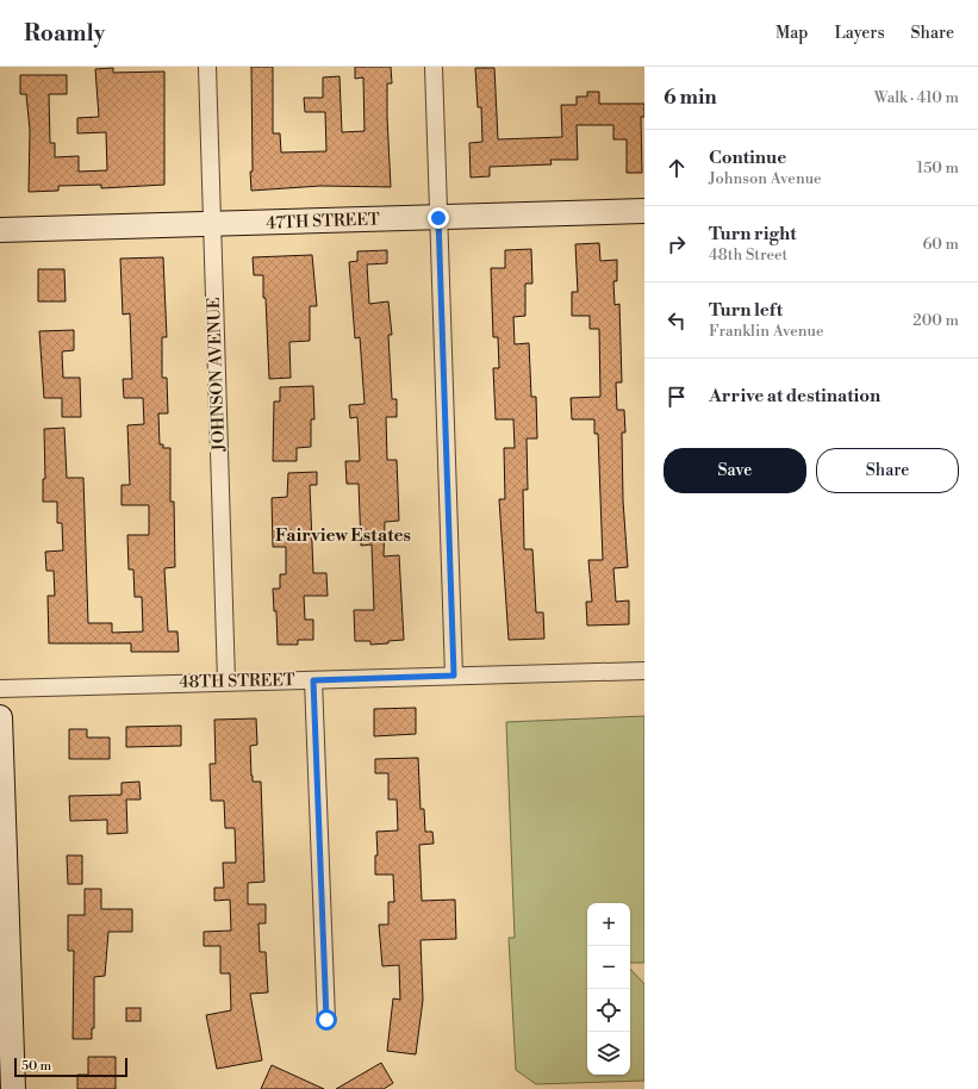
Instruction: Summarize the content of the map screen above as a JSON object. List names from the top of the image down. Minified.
{"streets":{"main road":["47TH STREET"],"street":["JOHNSON AVENUE","48TH STREET"]},"crossings":[["47TH STREET","JOHNSON AVENUE"],["JOHNSON AVENUE","48TH STREET"]],"districts":["Fairview Estates"],"scale_bar":"50 m","page":{"header":"Roamly","nav":["Map","Layers","Share"],"heading":["6 min","Walk · 410 m"],"list":[["Continue","Johnson Avenue","150 m"],["Turn right","48th Street","60 m"],["Turn left","Franklin Avenue","200 m"],"Arrive at destination"],"buttons":["Save","Share"],"map_buttons":["+","−"],"scale":"50 m"}}
